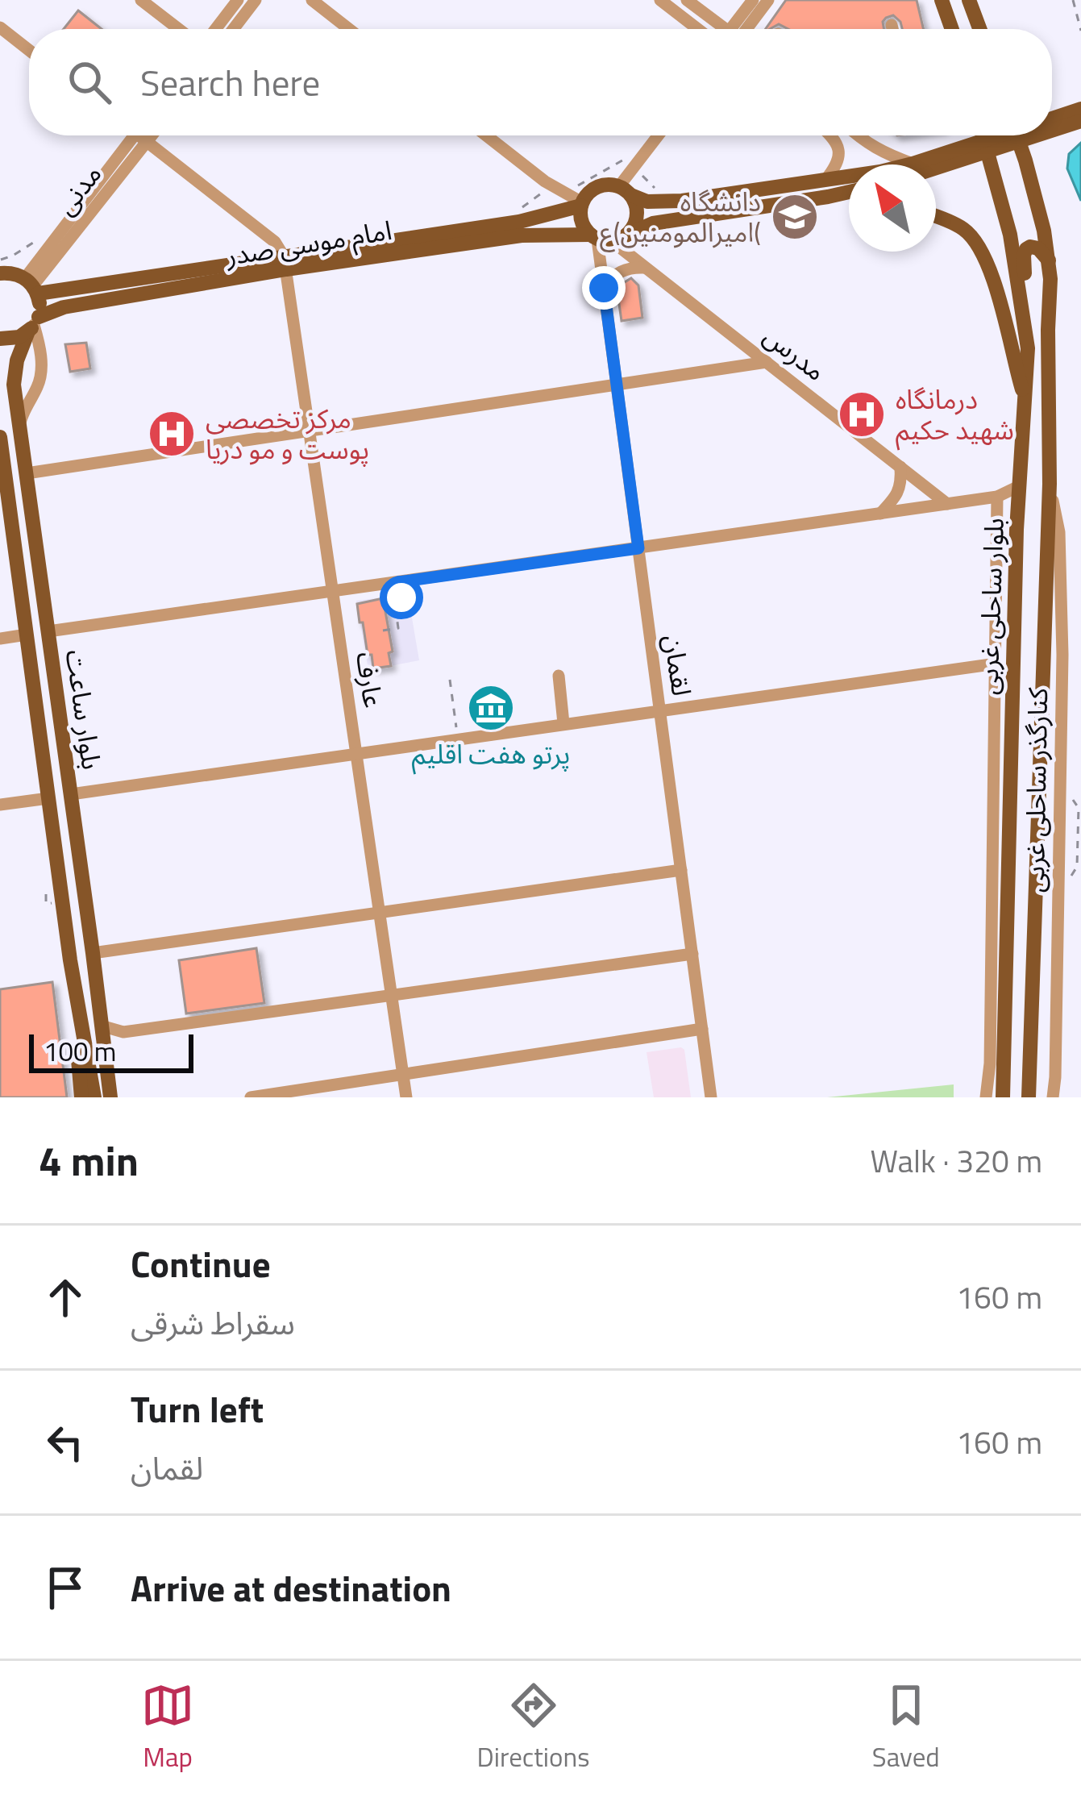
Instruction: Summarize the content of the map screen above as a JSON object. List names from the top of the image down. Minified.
{"streets":{"main road":["امام موسی صدر","بلوار ساحلی غربی","بلوار ساعت"],"street":["مدنی","مدرس","لقمان","عارف","کنارگذر ساحلی غربی"]},"crossings":[["مدنی","امام موسی صدر"],["مدنی","بلوار ساعت"],["امام موسی صدر","مدرس"],["امام موسی صدر","لقمان"],["امام موسی صدر","عارف"],["امام موسی صدر","بلوار ساعت"],["مدرس","لقمان"],["بلوار ساحلی غربی","کنارگذر ساحلی غربی"]],"places":{"school or university":["دانشگاه امیرالمومنین)ع("],"hospital":["درمانگاه شهید حکیم","مرکز تخصصی پوست و مو دریا"],"museum":["پرتو هفت اقلیم"]},"scale_bar":"100 m","north":"top left","page":{"search":"Search here","scale":"100 m","heading":["4 min","Walk · 320 m"],"list":[["Continue","سقراط شرقی","160 m"],["Turn left","لقمان","160 m"],"Arrive at destination"],"nav":["Map","Directions","Saved"]}}
